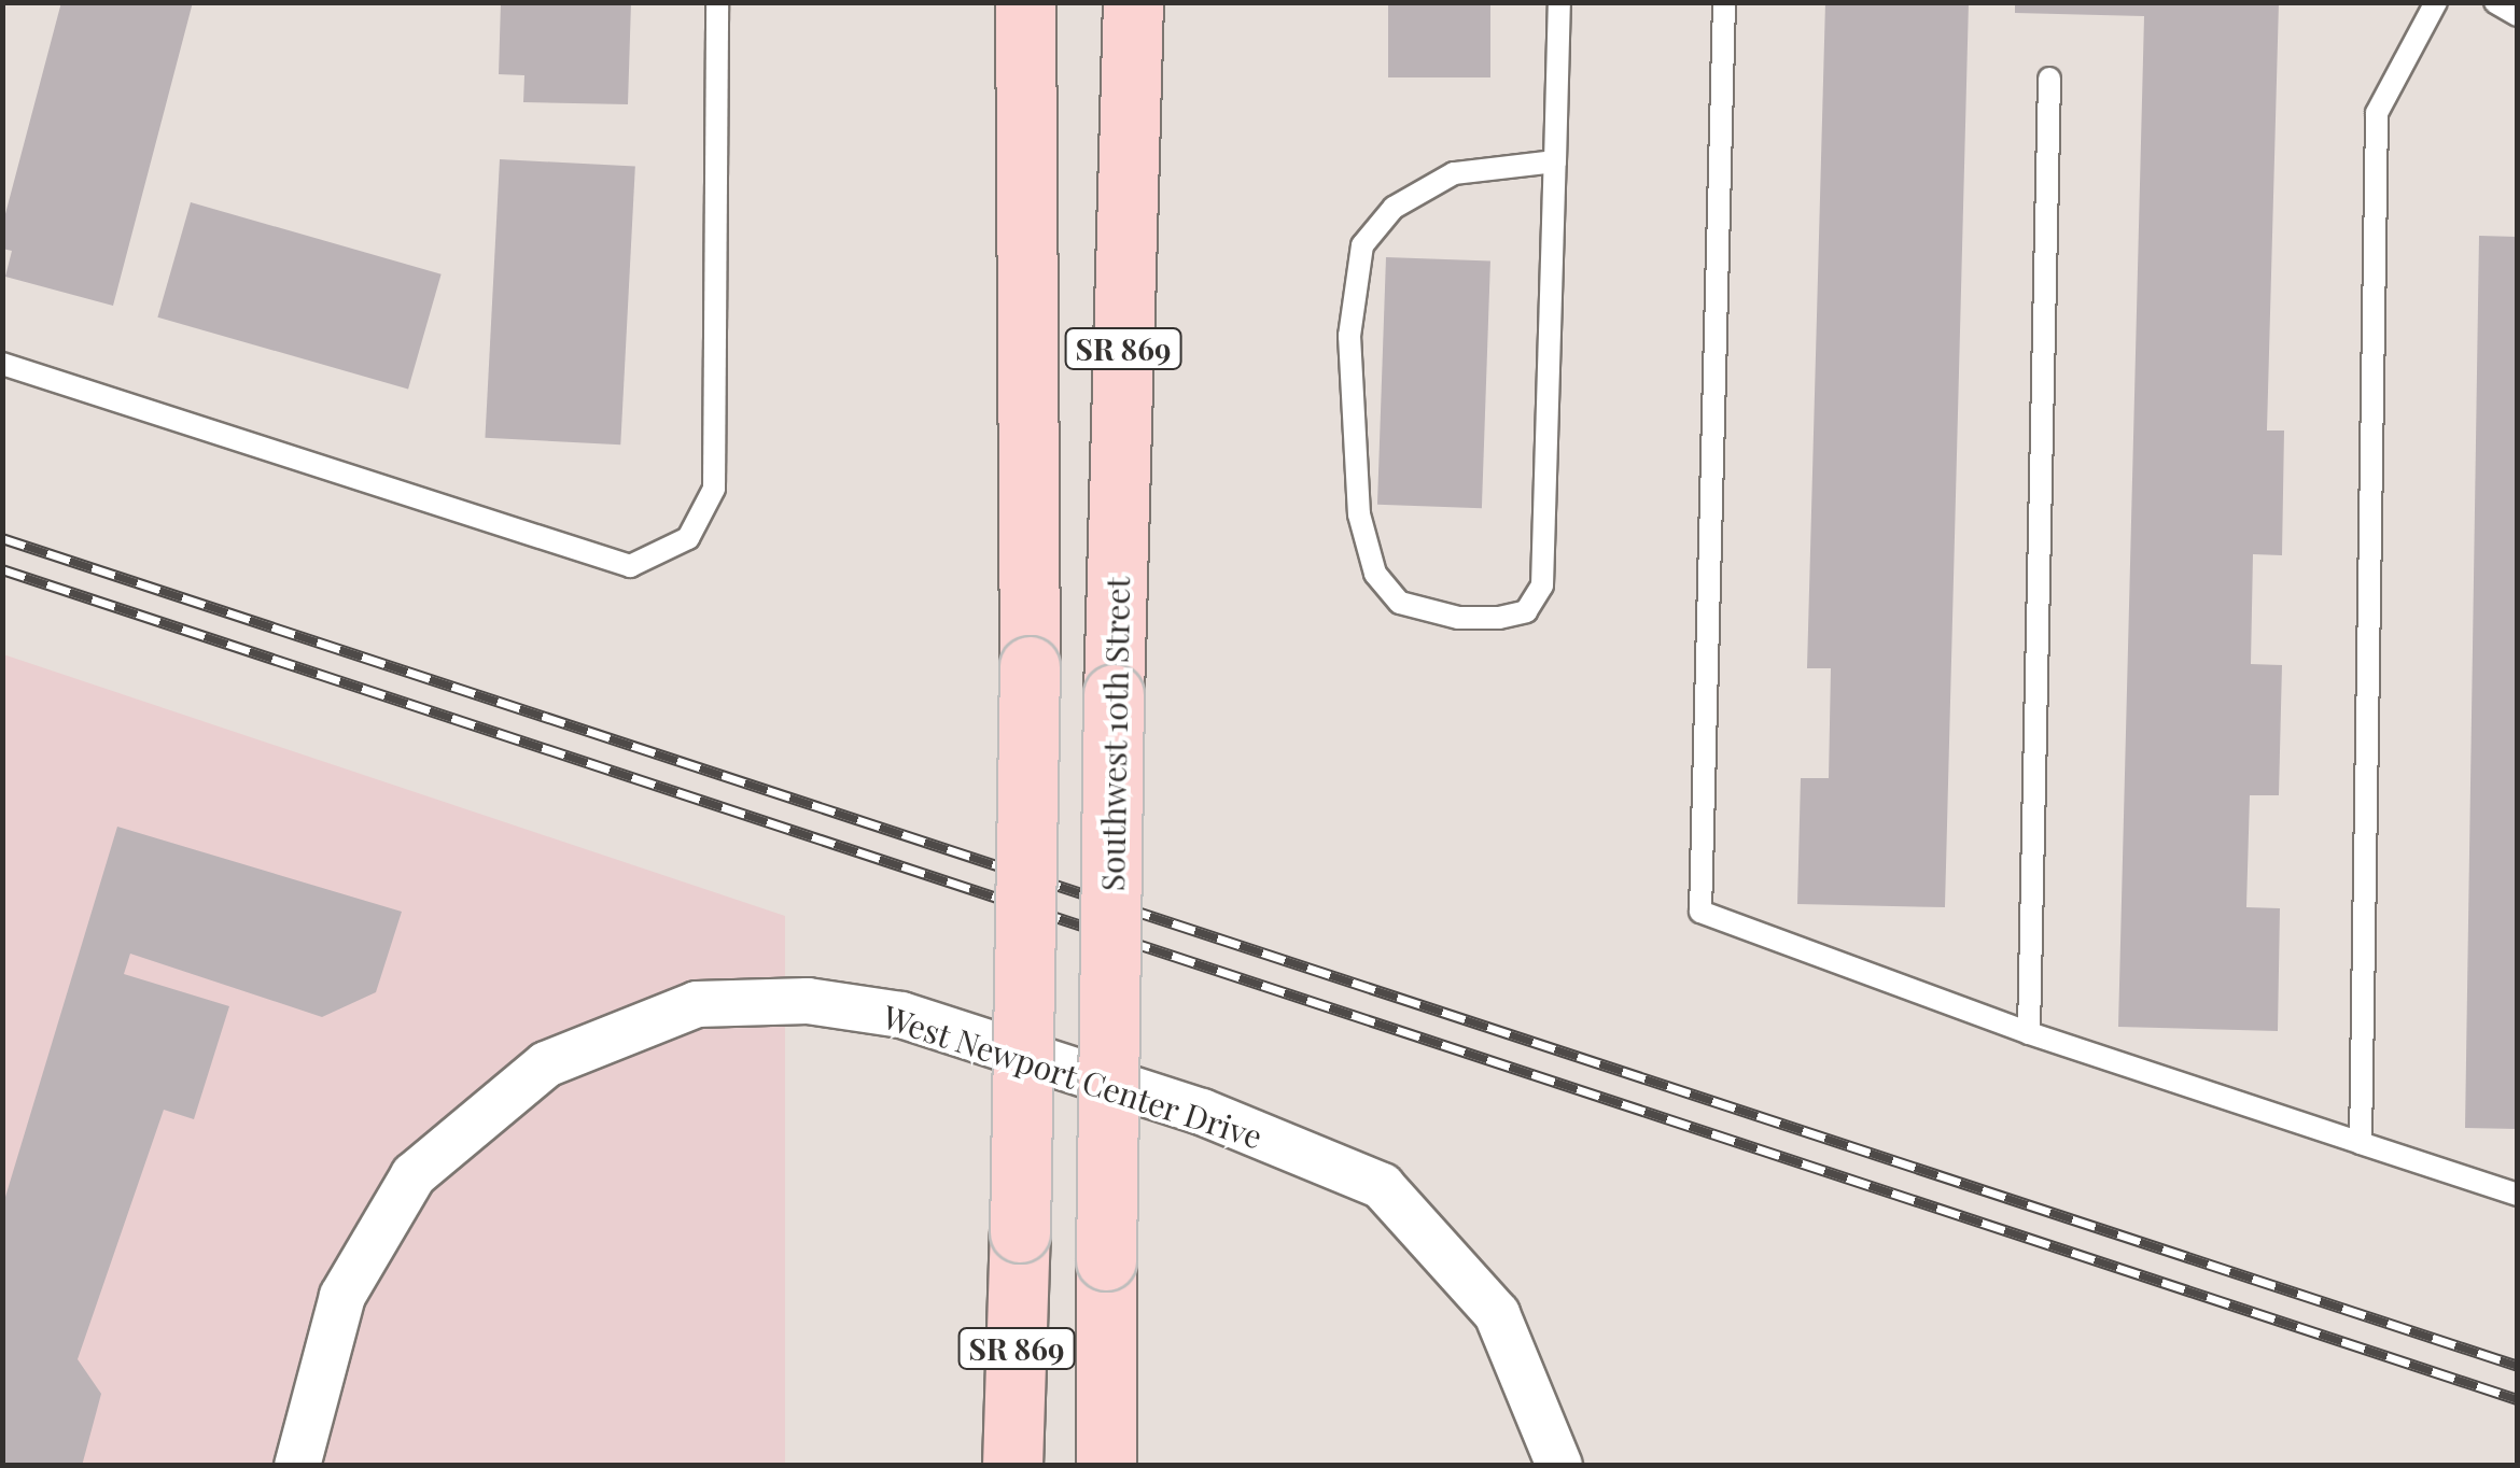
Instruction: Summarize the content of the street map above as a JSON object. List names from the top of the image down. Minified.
{"streets":{"main road":["SR 869","Southwest 10th Street"],"street":["West Newport Center Drive"]}}
